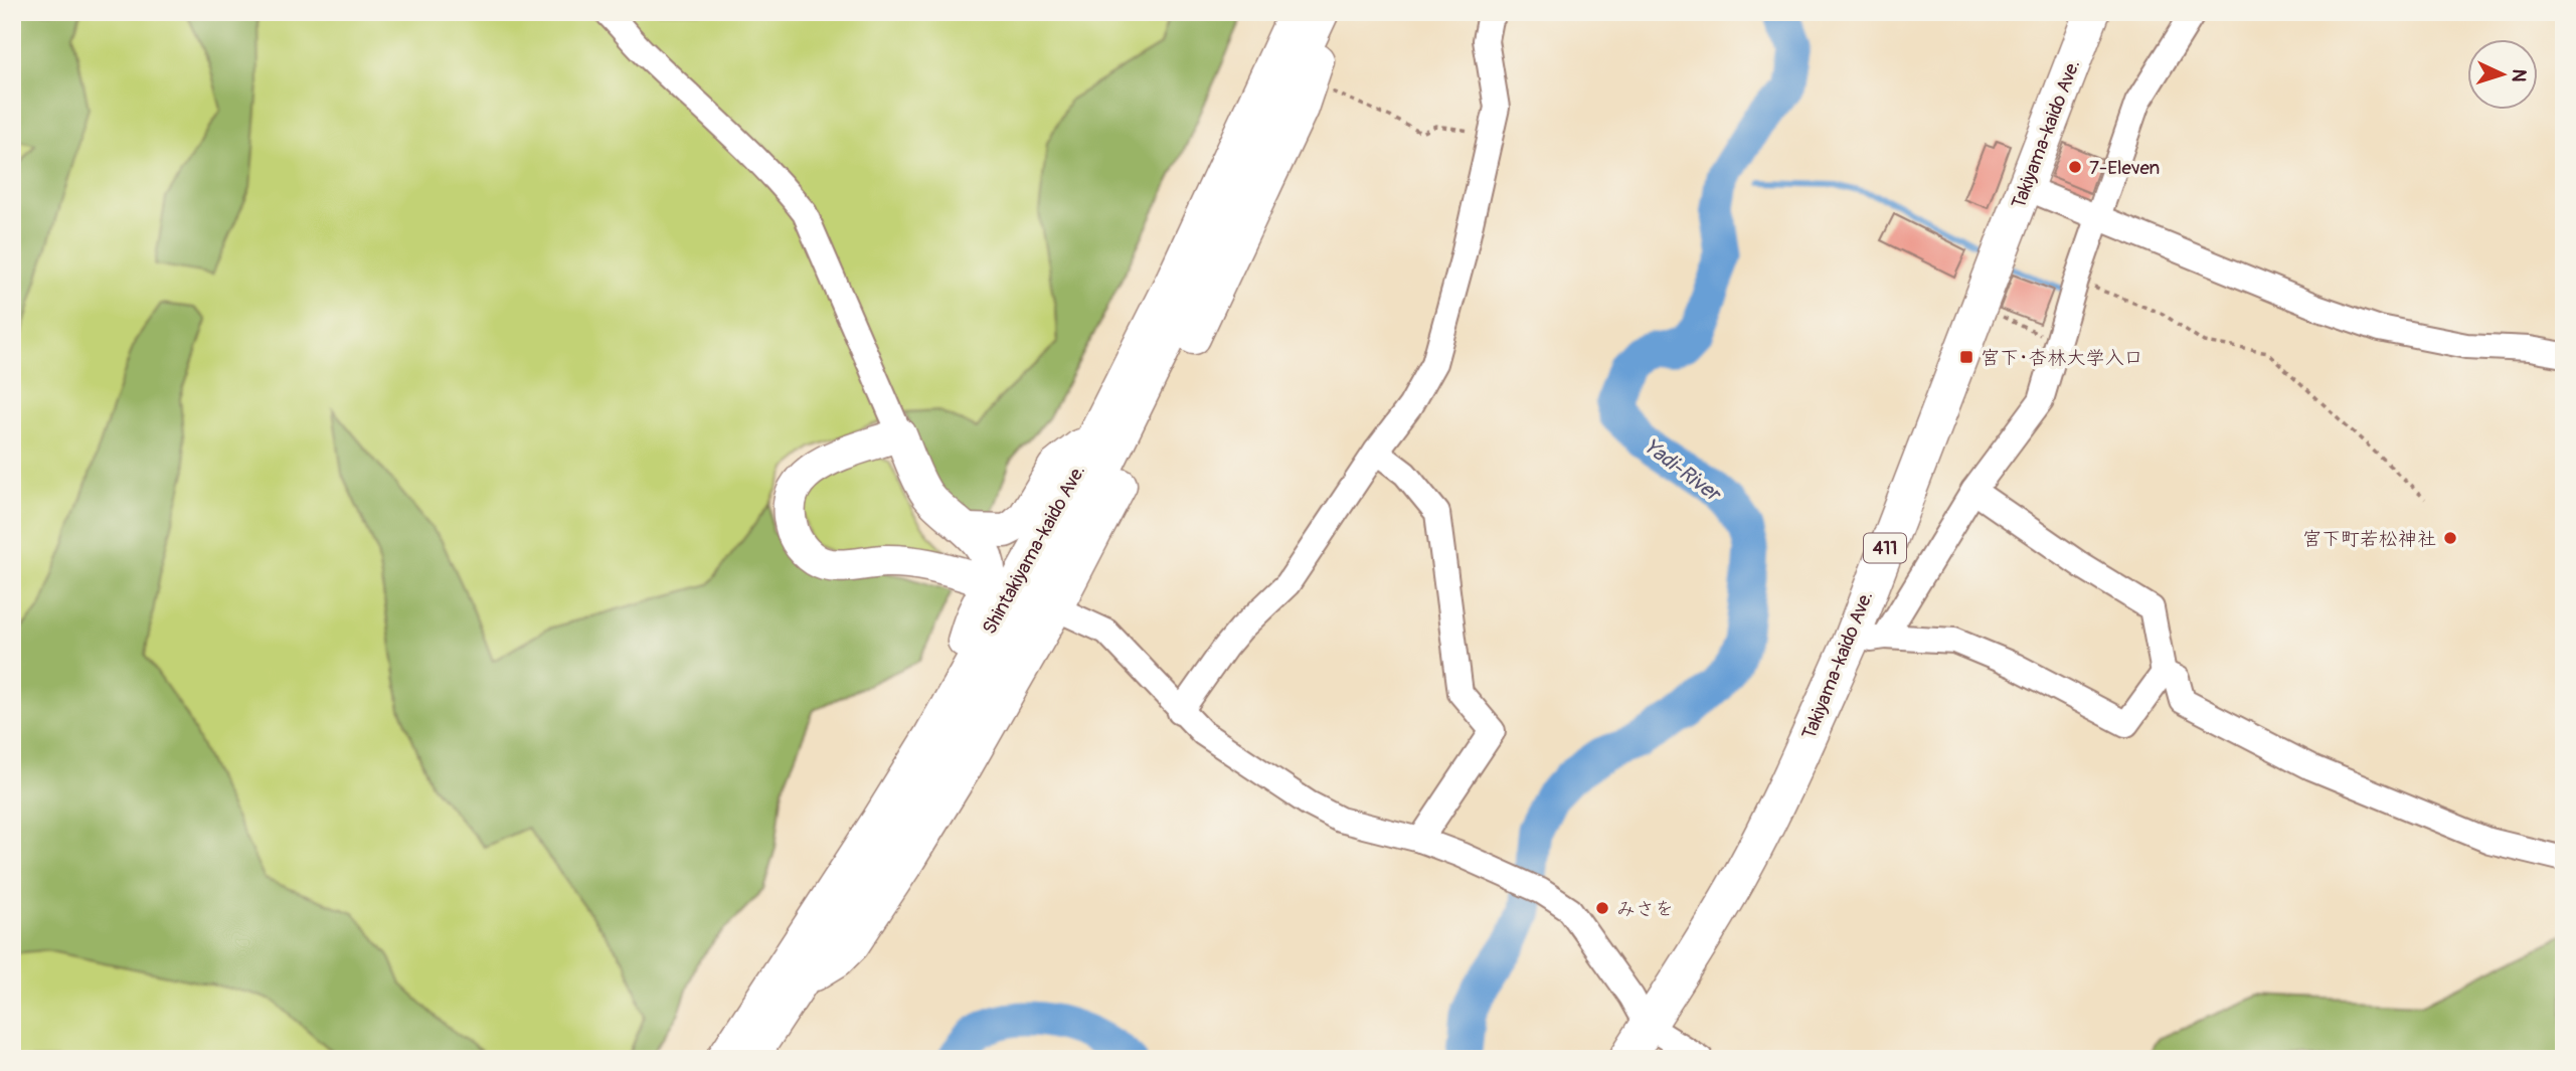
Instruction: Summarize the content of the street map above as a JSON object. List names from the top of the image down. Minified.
{"streets":{"highway":["Takiyama-kaido Ave.","411"],"main road":["Shintakiyama-kaido Ave."]},"water":["Yadi-River"],"places":{"other":["7-Eleven","宮下町若松神社","みさを"],"transit":["宮下･杏林大学入口"]},"north":"right"}
